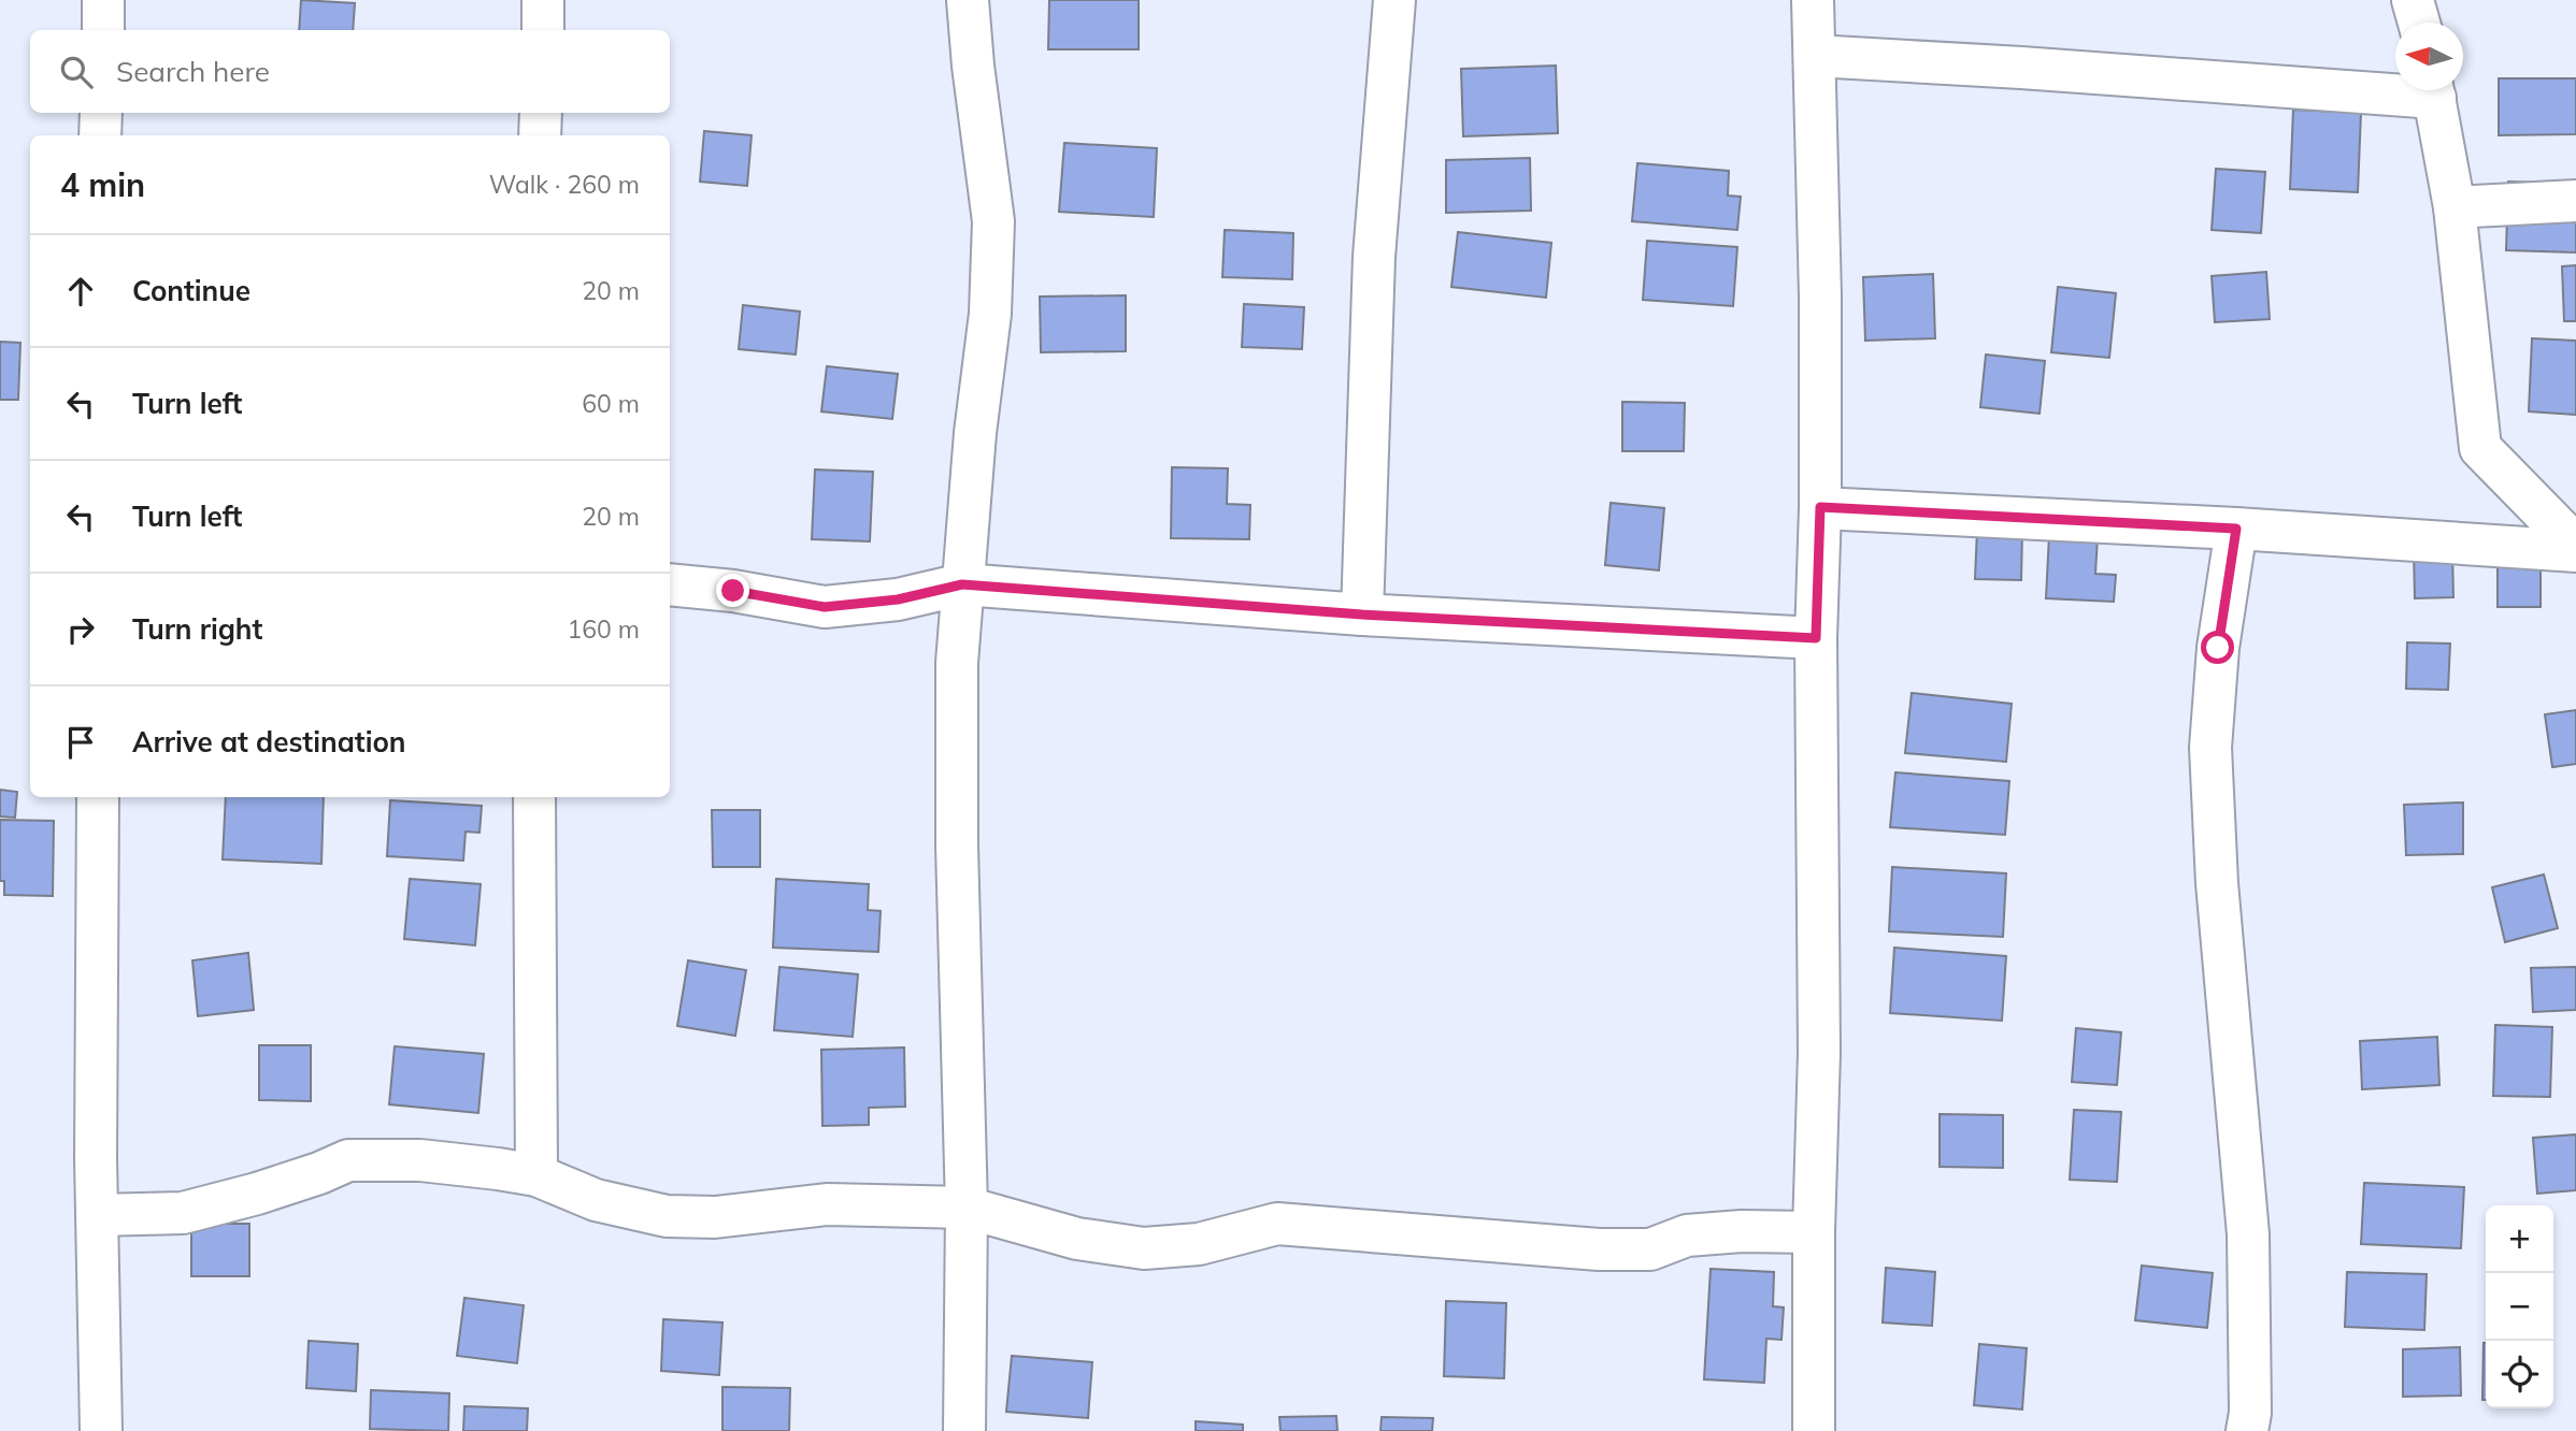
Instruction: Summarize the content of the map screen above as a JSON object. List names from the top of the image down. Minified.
{"north":"left","page":{"search":"Search here","heading":["4 min","Walk · 260 m"],"list":[["Continue","20 m"],["Turn left","60 m"],["Turn left","20 m"],["Turn right","160 m"],"Arrive at destination"],"map_buttons":["+","−"]}}
